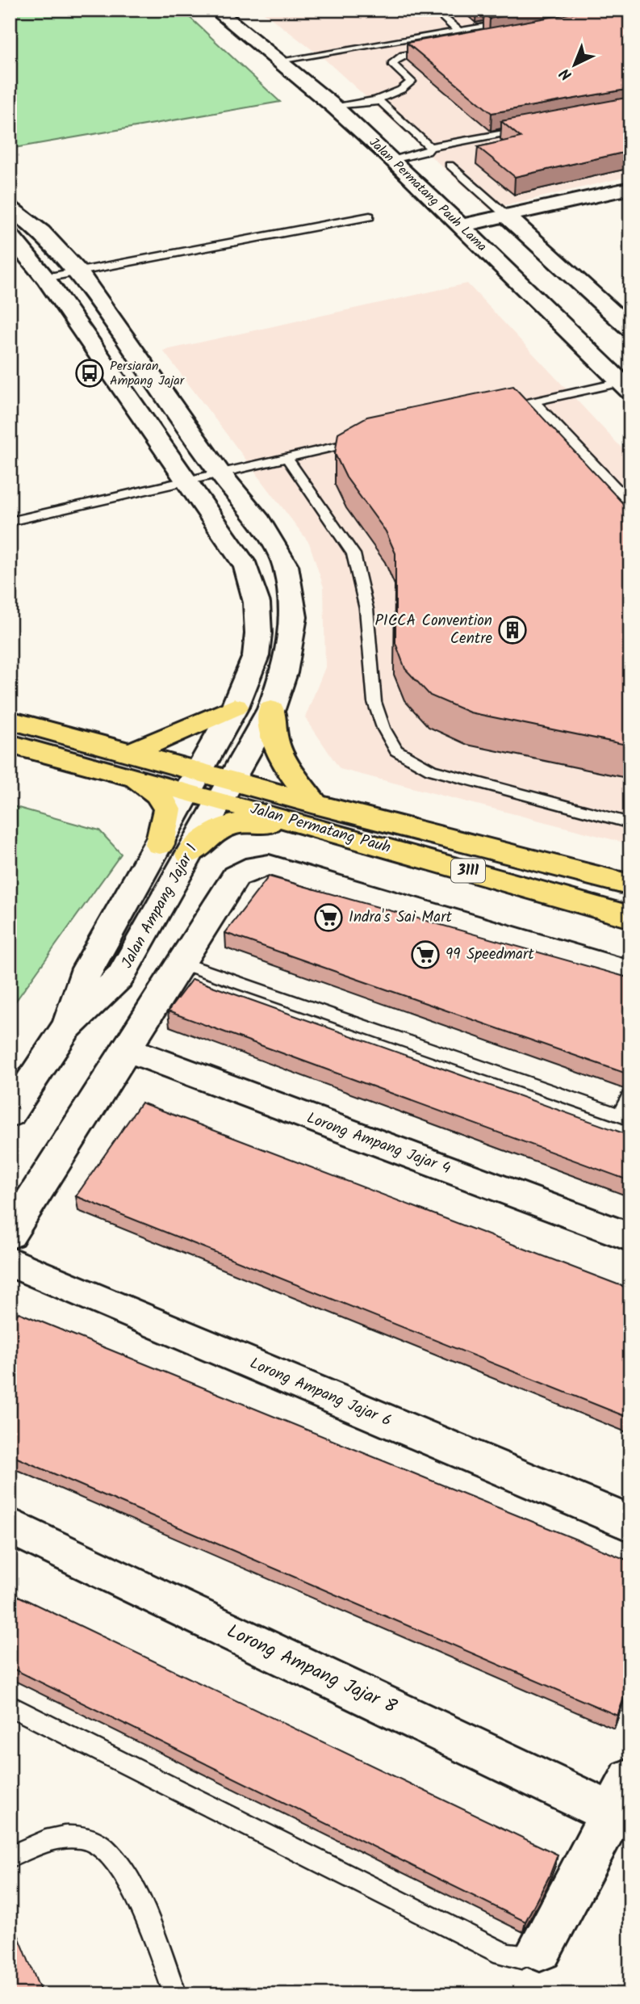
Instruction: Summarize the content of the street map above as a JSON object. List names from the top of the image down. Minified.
{"streets":{"main road":["Jalan Permatang Pauh","3111"],"street":["Jalan Permatang Pauh Lama","Jalan Ampang Jajar 1","Lorong Ampang Jajar 4","Lorong Ampang Jajar 6","Lorong Ampang Jajar 8"]},"crossings":[["Jalan Permatang Pauh","Jalan Ampang Jajar 1"]],"places":{"bus stop":["Persiaran Ampang Jajar"],"building":["PICCA Convention Centre"],"supermarket":["Indra's Sai Mart","99 Speedmart"]},"north":"bottom left"}
